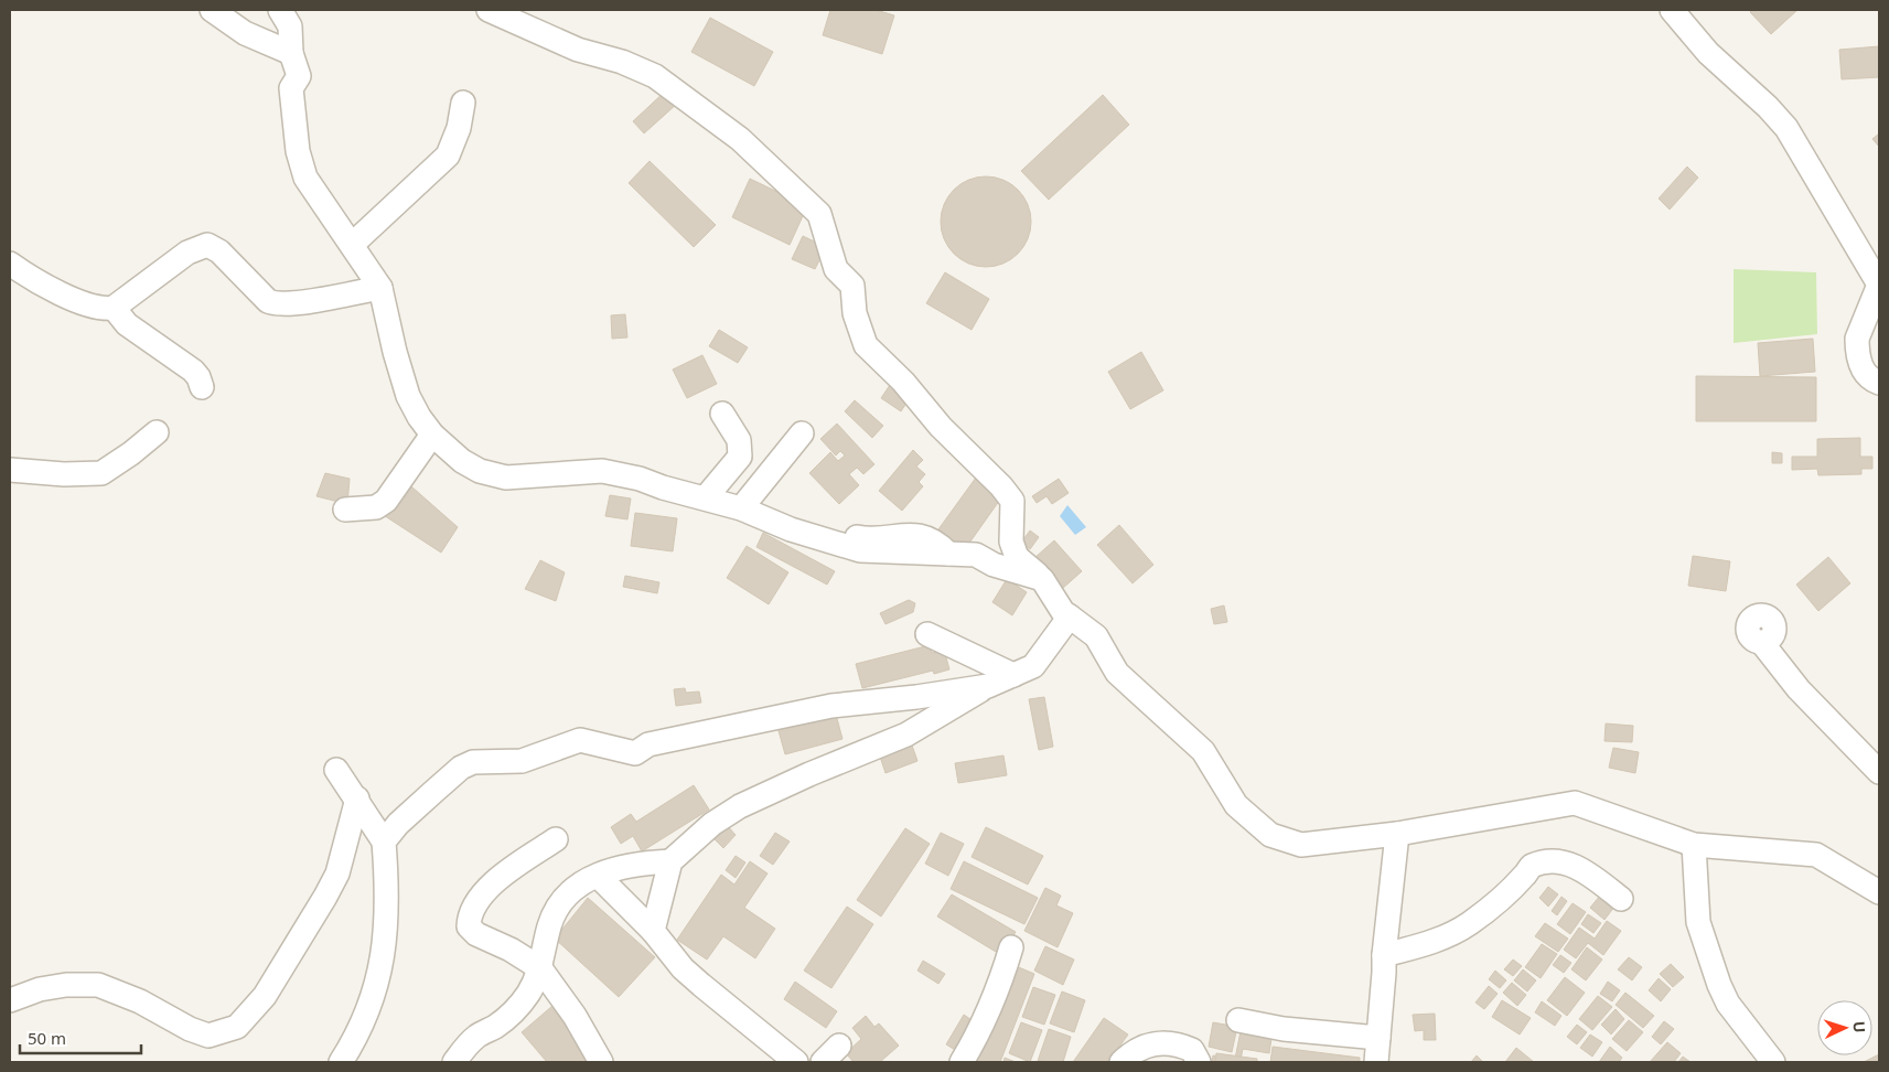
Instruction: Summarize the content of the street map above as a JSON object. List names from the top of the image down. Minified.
{"scale_bar":"50 m","north":"right"}
